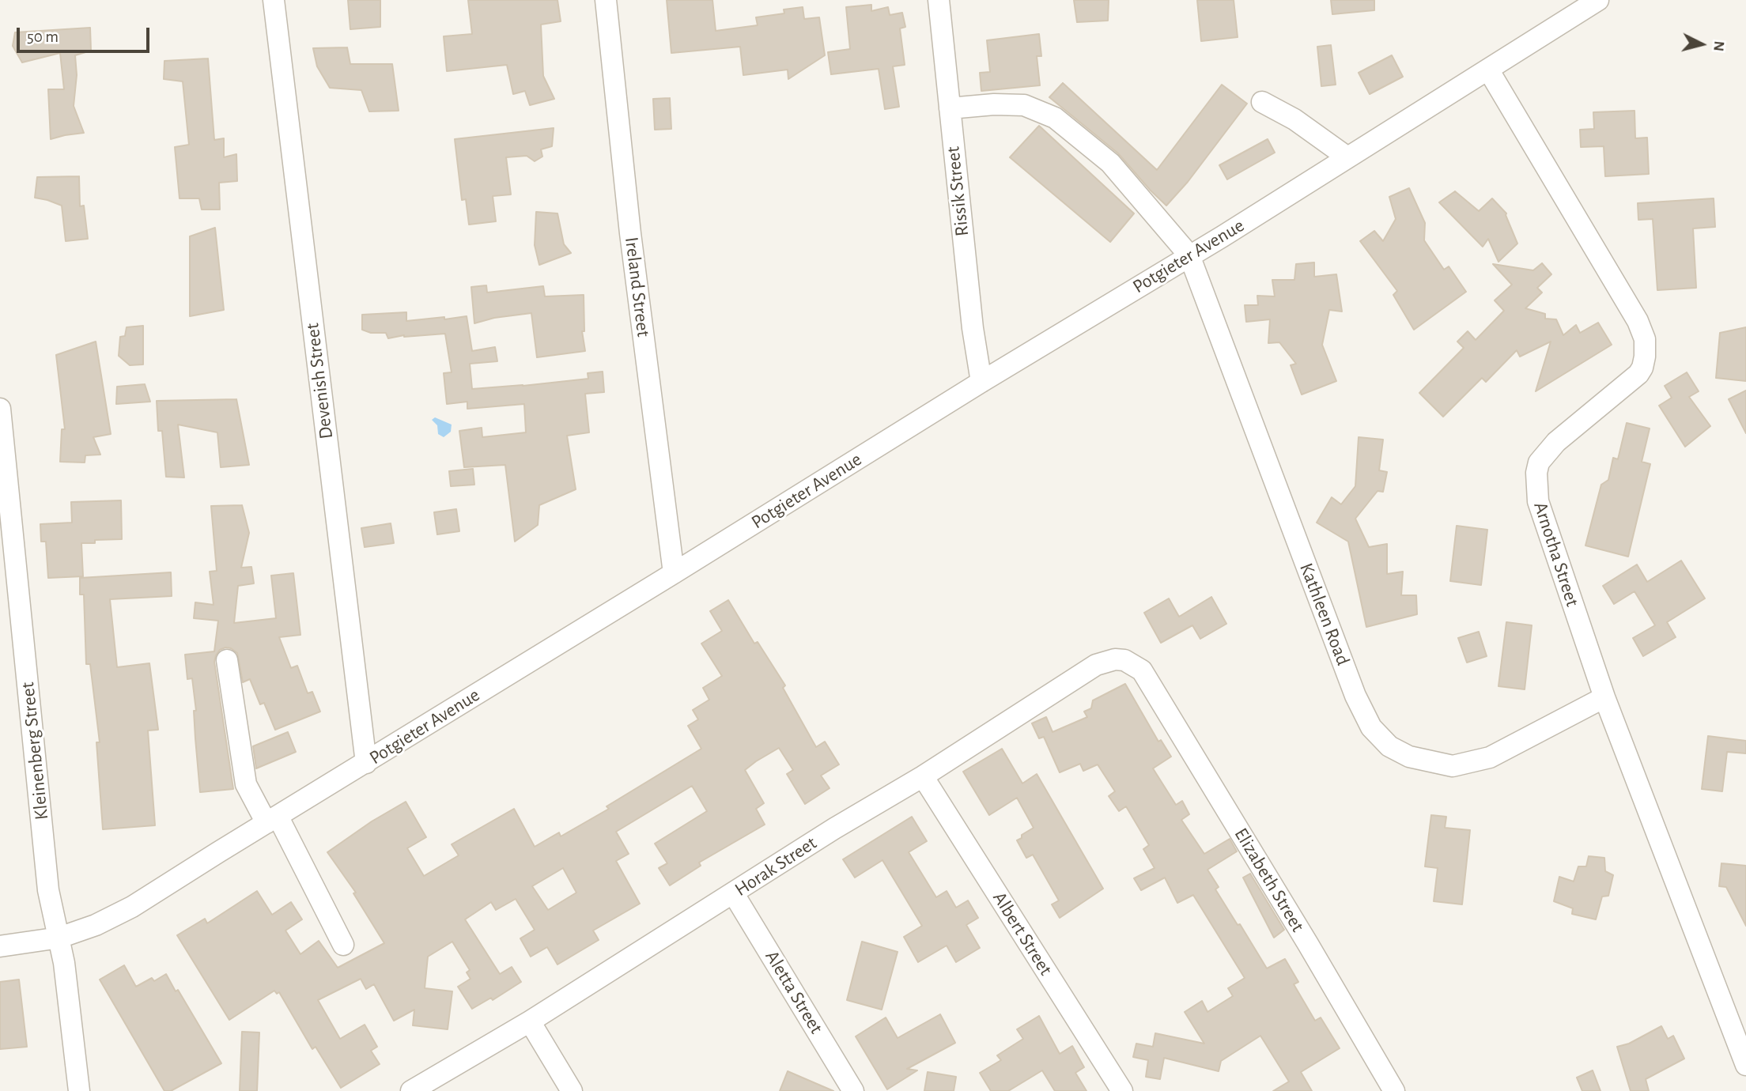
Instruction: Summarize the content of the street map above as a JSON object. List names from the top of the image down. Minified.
{"streets":{"street":["Rissik Street","Potgieter Avenue","Ireland Street","Devenish Street","Arnotha Street","Kathleen Road","Kleinenberg Street","Horak Street","Elizabeth Street","Albert Street","Aletta Street"]},"crossings":[["Rissik Street","Potgieter Avenue"],["Rissik Street","Kathleen Road"],["Potgieter Avenue","Ireland Street"],["Potgieter Avenue","Devenish Street"],["Potgieter Avenue","Arnotha Street"],["Potgieter Avenue","Kathleen Road"],["Potgieter Avenue","Kleinenberg Street"],["Arnotha Street","Kathleen Road"],["Horak Street","Elizabeth Street"],["Horak Street","Albert Street"],["Horak Street","Aletta Street"]],"scale_bar":"50 m","north":"right"}
